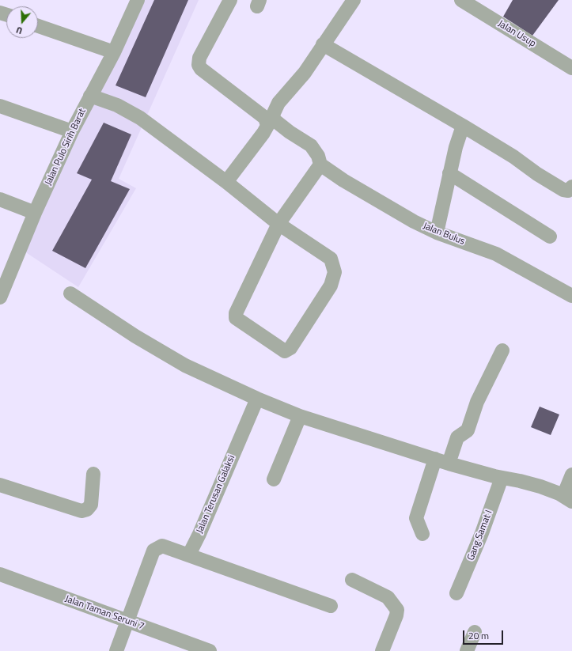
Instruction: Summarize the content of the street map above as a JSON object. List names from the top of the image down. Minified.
{"streets":{"street":["Jalan Usup","Jalan Pulo Sirih Barat","Jalan Bulus","Jalan Terusan Galaksi","Gang Samat I","Jalan Taman Seruni 7"]},"scale_bar":"20 m","north":"bottom"}
